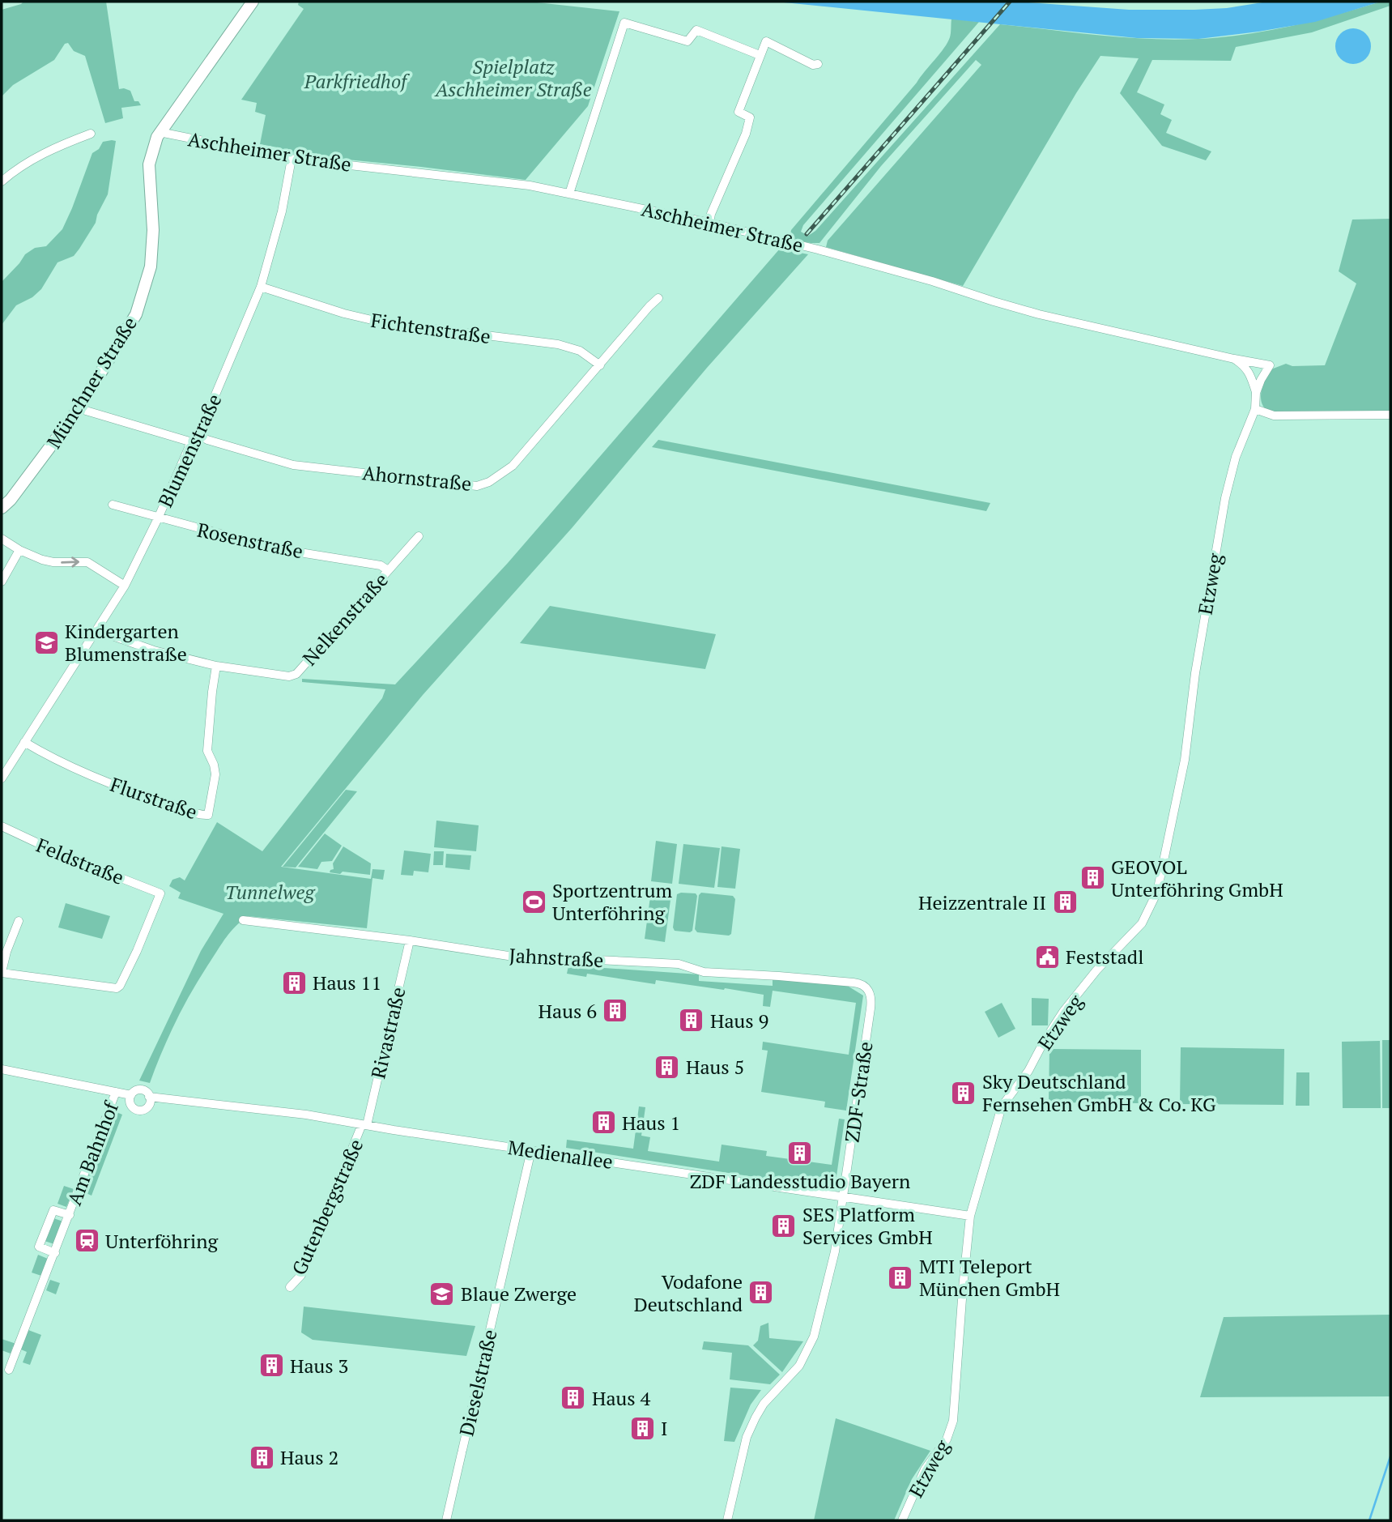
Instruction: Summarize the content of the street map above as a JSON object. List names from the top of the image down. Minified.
{"streets":{"main road":["Münchner Straße"],"street":["Aschheimer Straße","Fichtenstraße","Blumenstraße","Ahornstraße","Rosenstraße","Etzweg","Nelkenstraße","Flurstraße","Feldstraße","Jahnstraße","Rivastraße","ZDF-Straße","Am Bahnhof","Medienallee","Gutenbergstraße","Dieselstraße"]},"crossings":[["Aschheimer Straße","Münchner Straße"],["Aschheimer Straße","Blumenstraße"],["Aschheimer Straße","Etzweg"],["Fichtenstraße","Blumenstraße"],["Fichtenstraße","Ahornstraße"],["Blumenstraße","Ahornstraße"],["Blumenstraße","Rosenstraße"],["Blumenstraße","Nelkenstraße"],["Blumenstraße","Flurstraße"],["Rosenstraße","Nelkenstraße"],["Etzweg","Medienallee"],["Nelkenstraße","Flurstraße"],["Jahnstraße","Rivastraße"],["Jahnstraße","ZDF-Straße"],["Rivastraße","Medienallee"],["Rivastraße","Gutenbergstraße"],["ZDF-Straße","Medienallee"],["Medienallee","Gutenbergstraße"],["Medienallee","Dieselstraße"]],"parks":["Spielplatz Aschheimer Straße","Parkfriedhof","Tunnelweg"],"places":{"school or university":["Kindergarten Blumenstraße","Blaue Zwerge"],"building":["GEOVOL Unterföhring GmbH","Heizzentrale II","Haus 11","Haus 6","Haus 9","Haus 5","Sky Deutschland Fernsehen GmbH & Co. KG","Haus 1","ZDF Landesstudio Bayern","SES Platform Services GmbH","MTI Teleport München GmbH","Vodafone Deutschland","Haus 3","Haus 4","I","Haus 2"],"sports":["Sportzentrum Unterföhring"],"public building":["Feststadl"],"station":["Unterföhring"]}}
